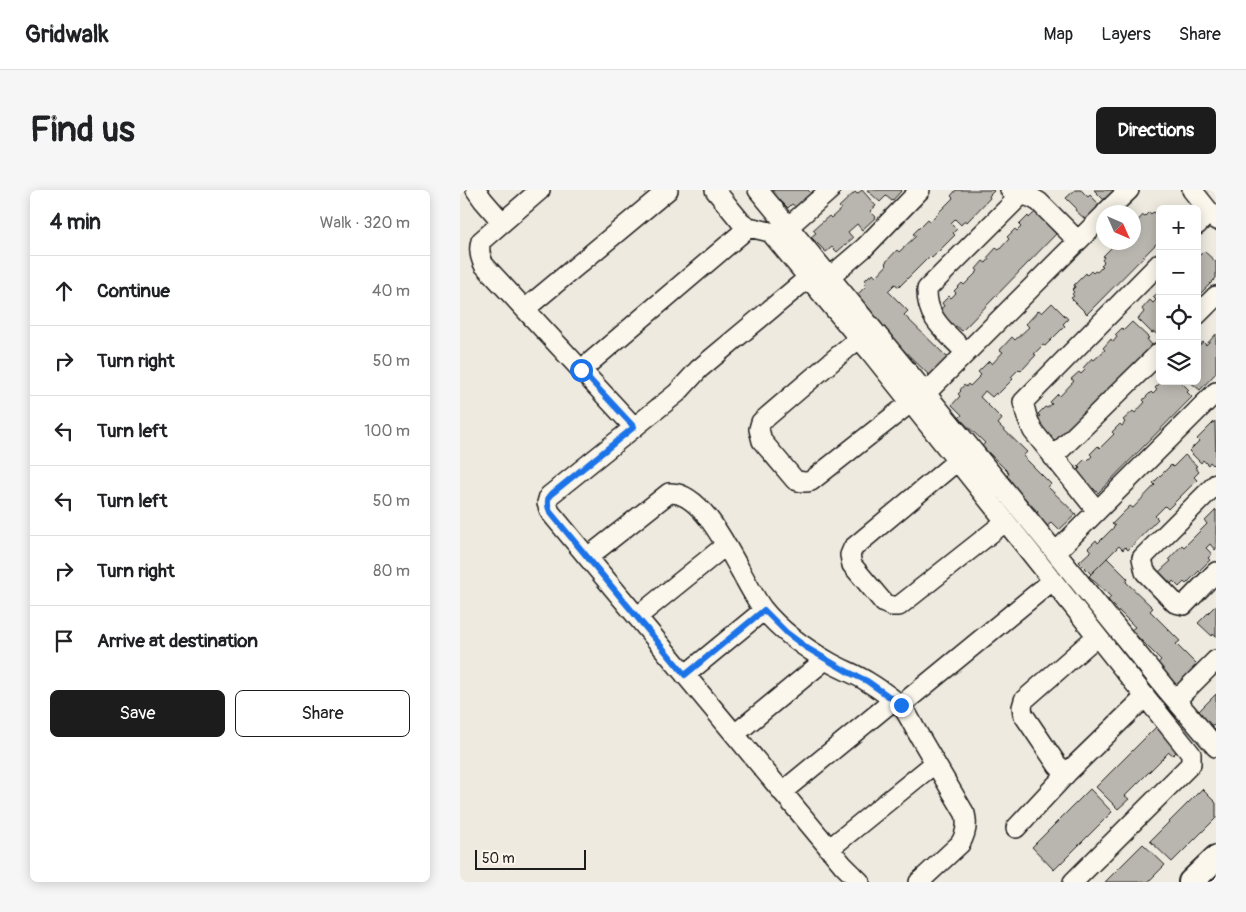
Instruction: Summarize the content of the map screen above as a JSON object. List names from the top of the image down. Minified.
{"scale_bar":"50 m","north":"bottom right","page":{"header":"Gridwalk","nav":["Map","Layers","Share"],"buttons":["Directions",["Save","Share"]],"title":"Find us","heading":["4 min","Walk · 320 m"],"map_buttons":["+","−"],"list":[["Continue","40 m"],["Turn right","50 m"],["Turn left","100 m"],["Turn left","50 m"],["Turn right","80 m"],"Arrive at destination"],"scale":"50 m"}}
